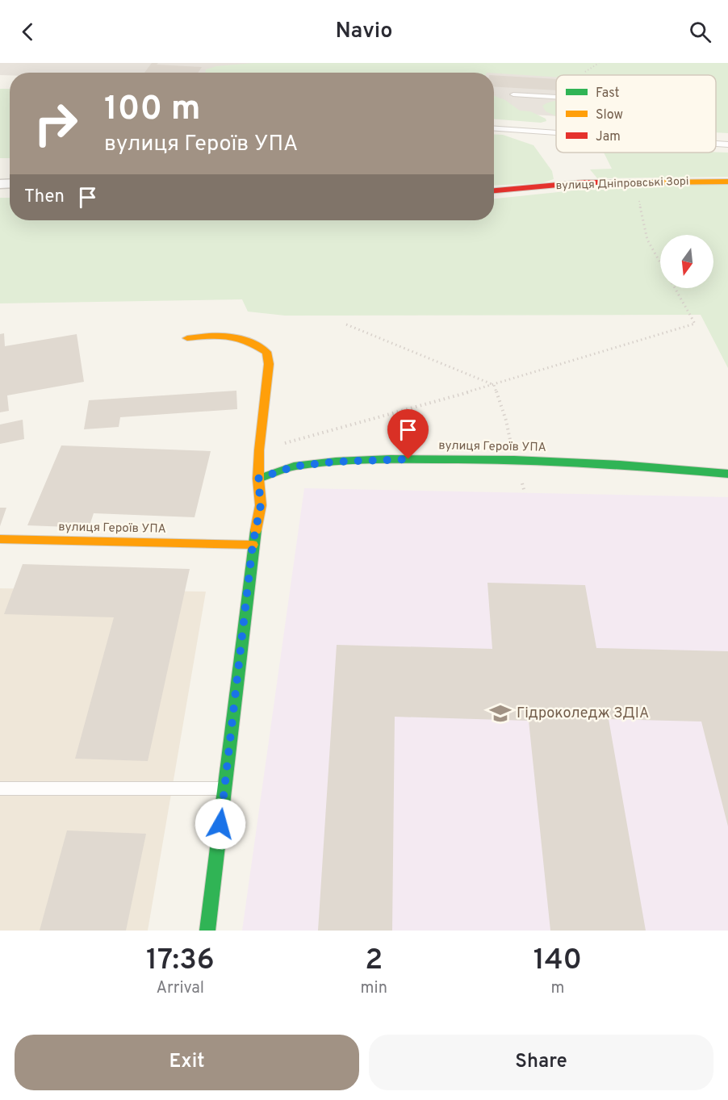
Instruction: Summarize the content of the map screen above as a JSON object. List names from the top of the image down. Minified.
{"streets":{"street":["вулиця Дніпровські Зорі","вулиця Героїв УПА"]},"places":{"school or university":["Гідроколедж ЗДIА"]},"legend":["Fast","Slow","Jam"],"north":"bottom","page":{"header":"Navio","turn":["100 m","вулиця Героїв УПА"],"then":"Then","eta":["17:36","Arrival","2","min","140","m"],"buttons":["Exit","Share"]}}
